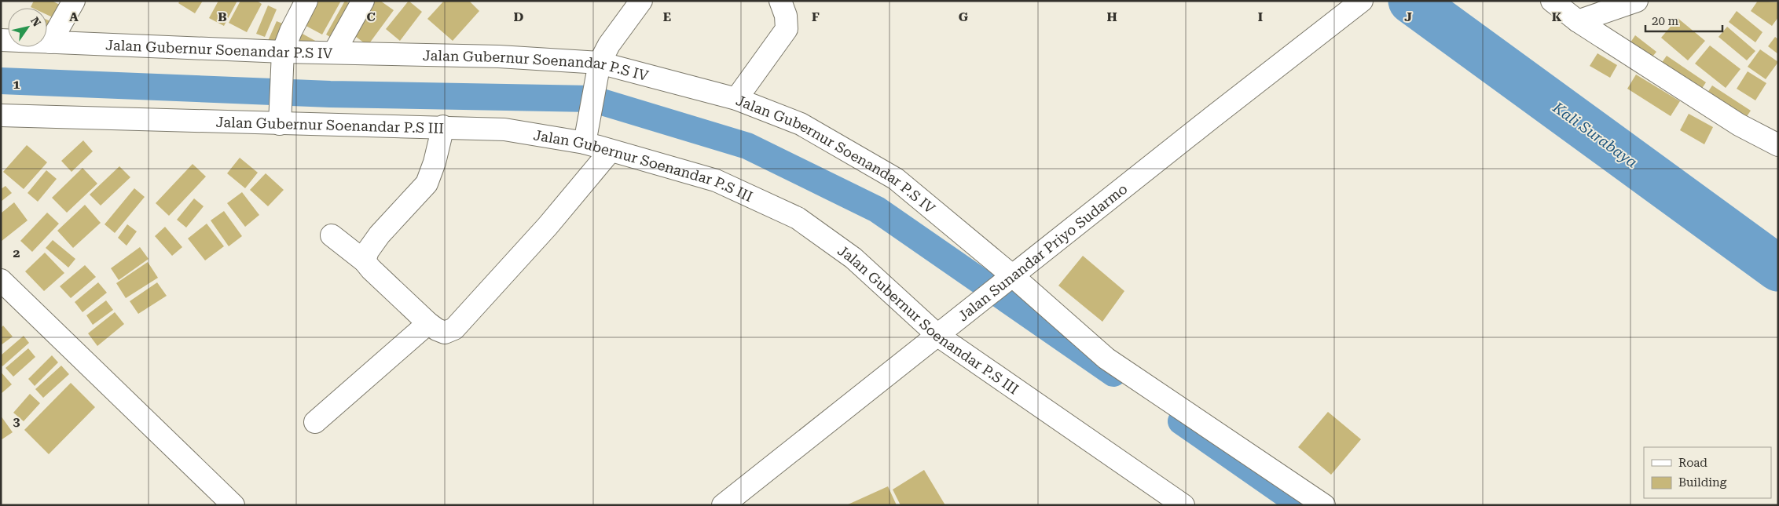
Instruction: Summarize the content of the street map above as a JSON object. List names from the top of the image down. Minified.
{"streets":{"main road":["Jalan Gubernur Soenandar P.S IV","Jalan Gubernur Soenandar P.S III","Jalan Sunandar Priyo Sudarmo"]},"crossings":[["Jalan Gubernur Soenandar P.S IV","Jalan Sunandar Priyo Sudarmo"],["Jalan Gubernur Soenandar P.S III","Jalan Sunandar Priyo Sudarmo"]],"water":["Kali Surabaya"],"legend":["Road","Building"],"scale_bar":"20 m","north":"top right","grid":{"columns":["A","B","C","D","E","F","G","H","I","J","K"],"rows":["1","2","3"]}}
